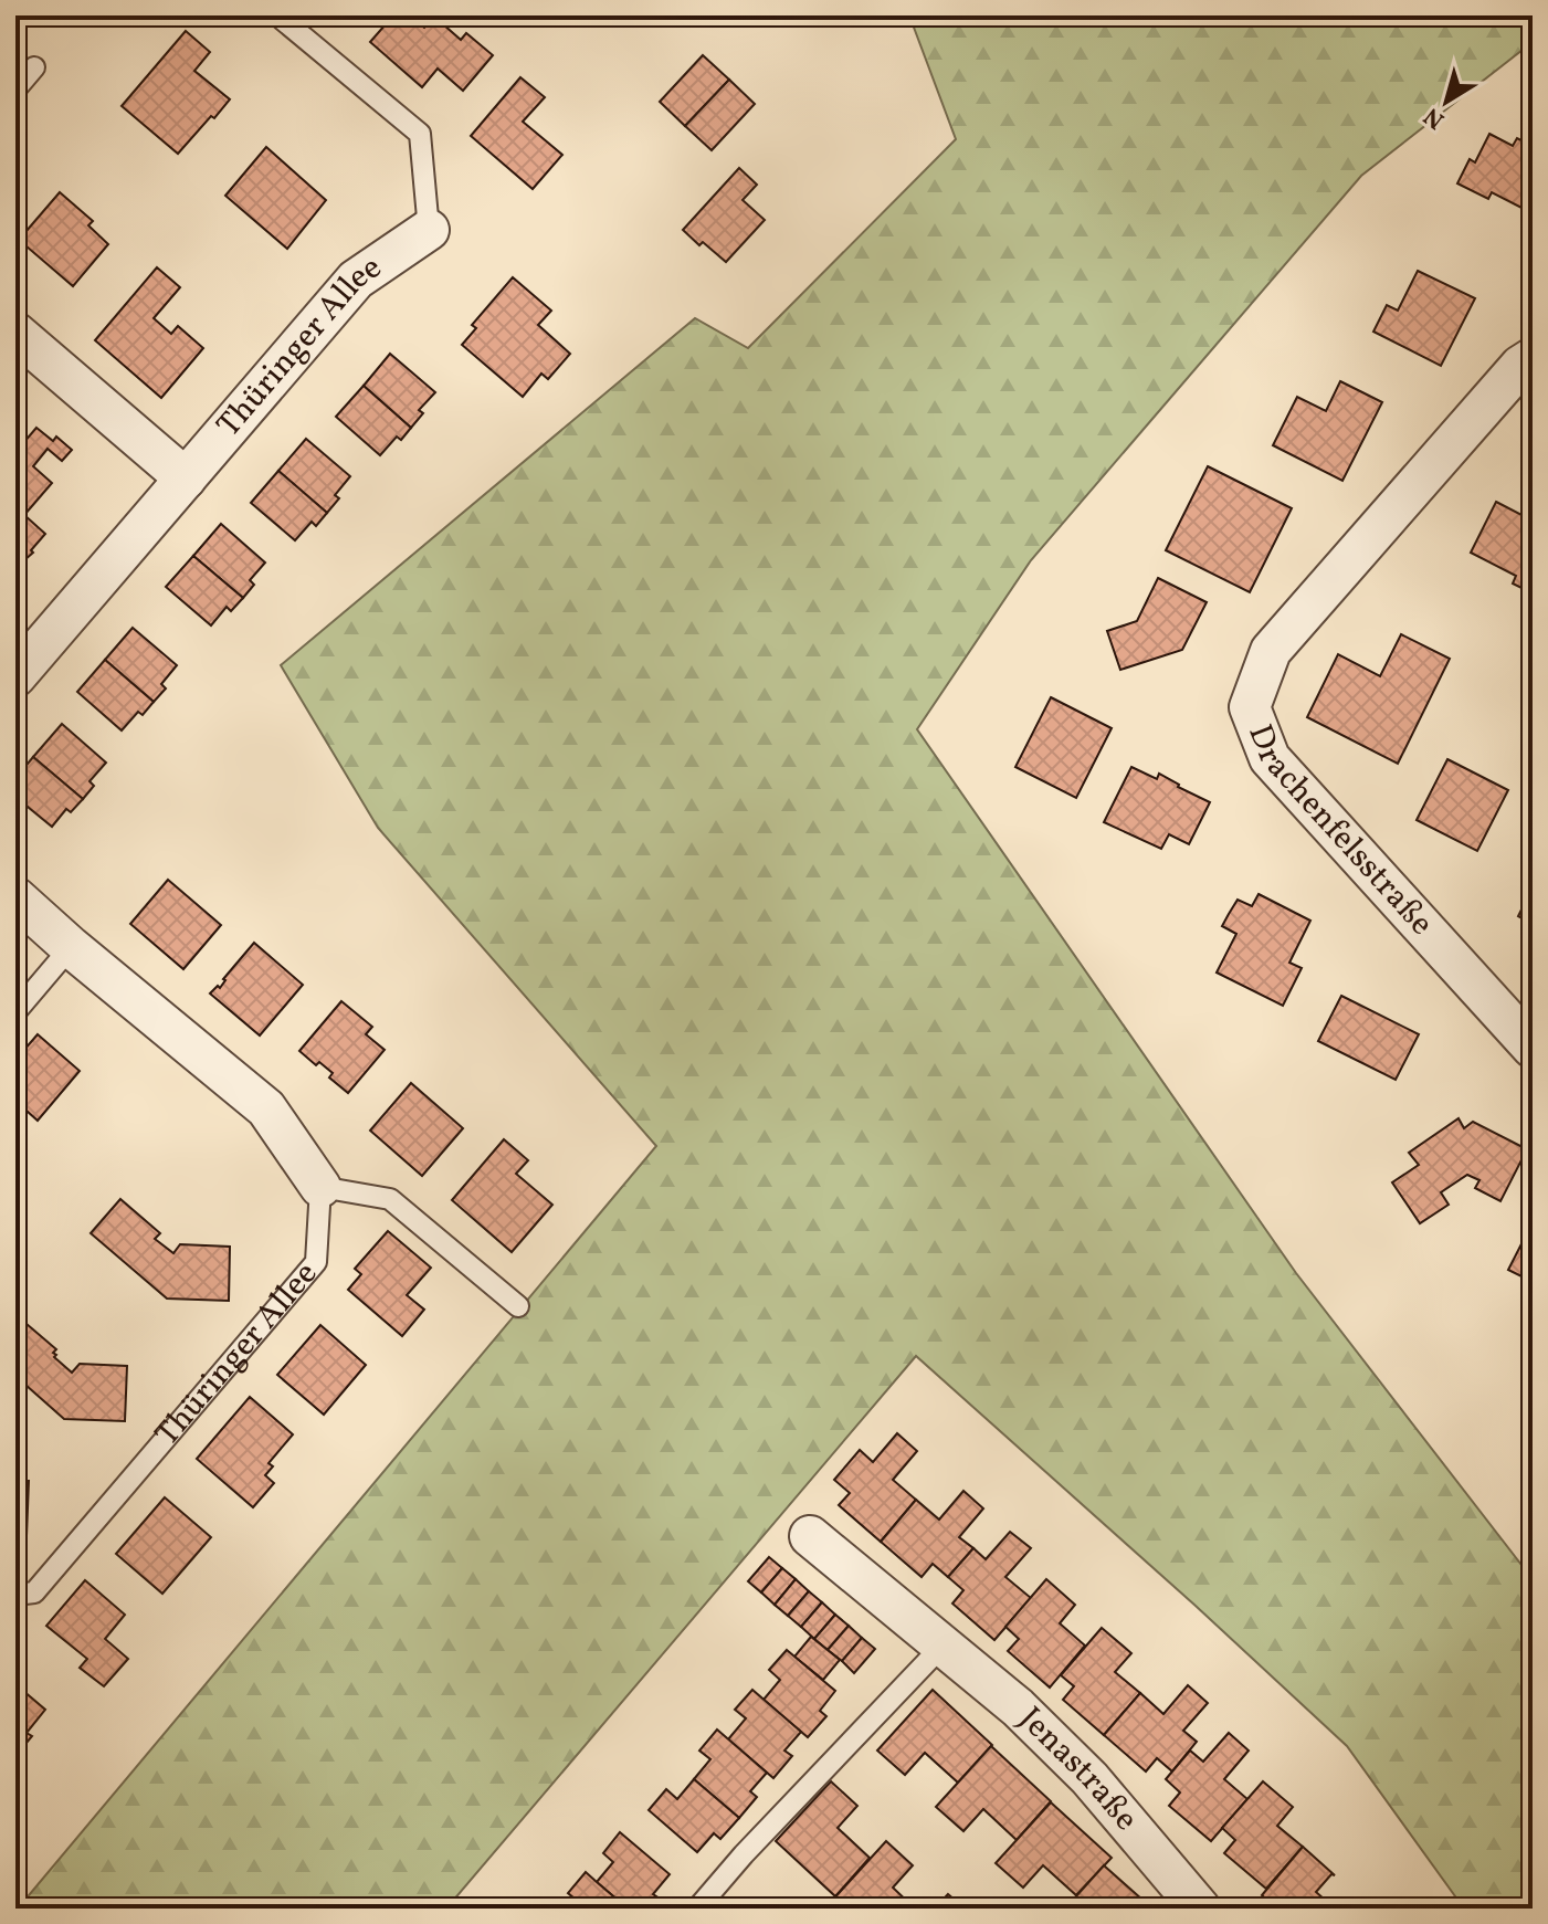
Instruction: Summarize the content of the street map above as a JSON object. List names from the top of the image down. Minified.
{"streets":{"street":["Thüringer Allee","Drachenfelsstraße","Jenastraße"]},"north":"bottom left"}
